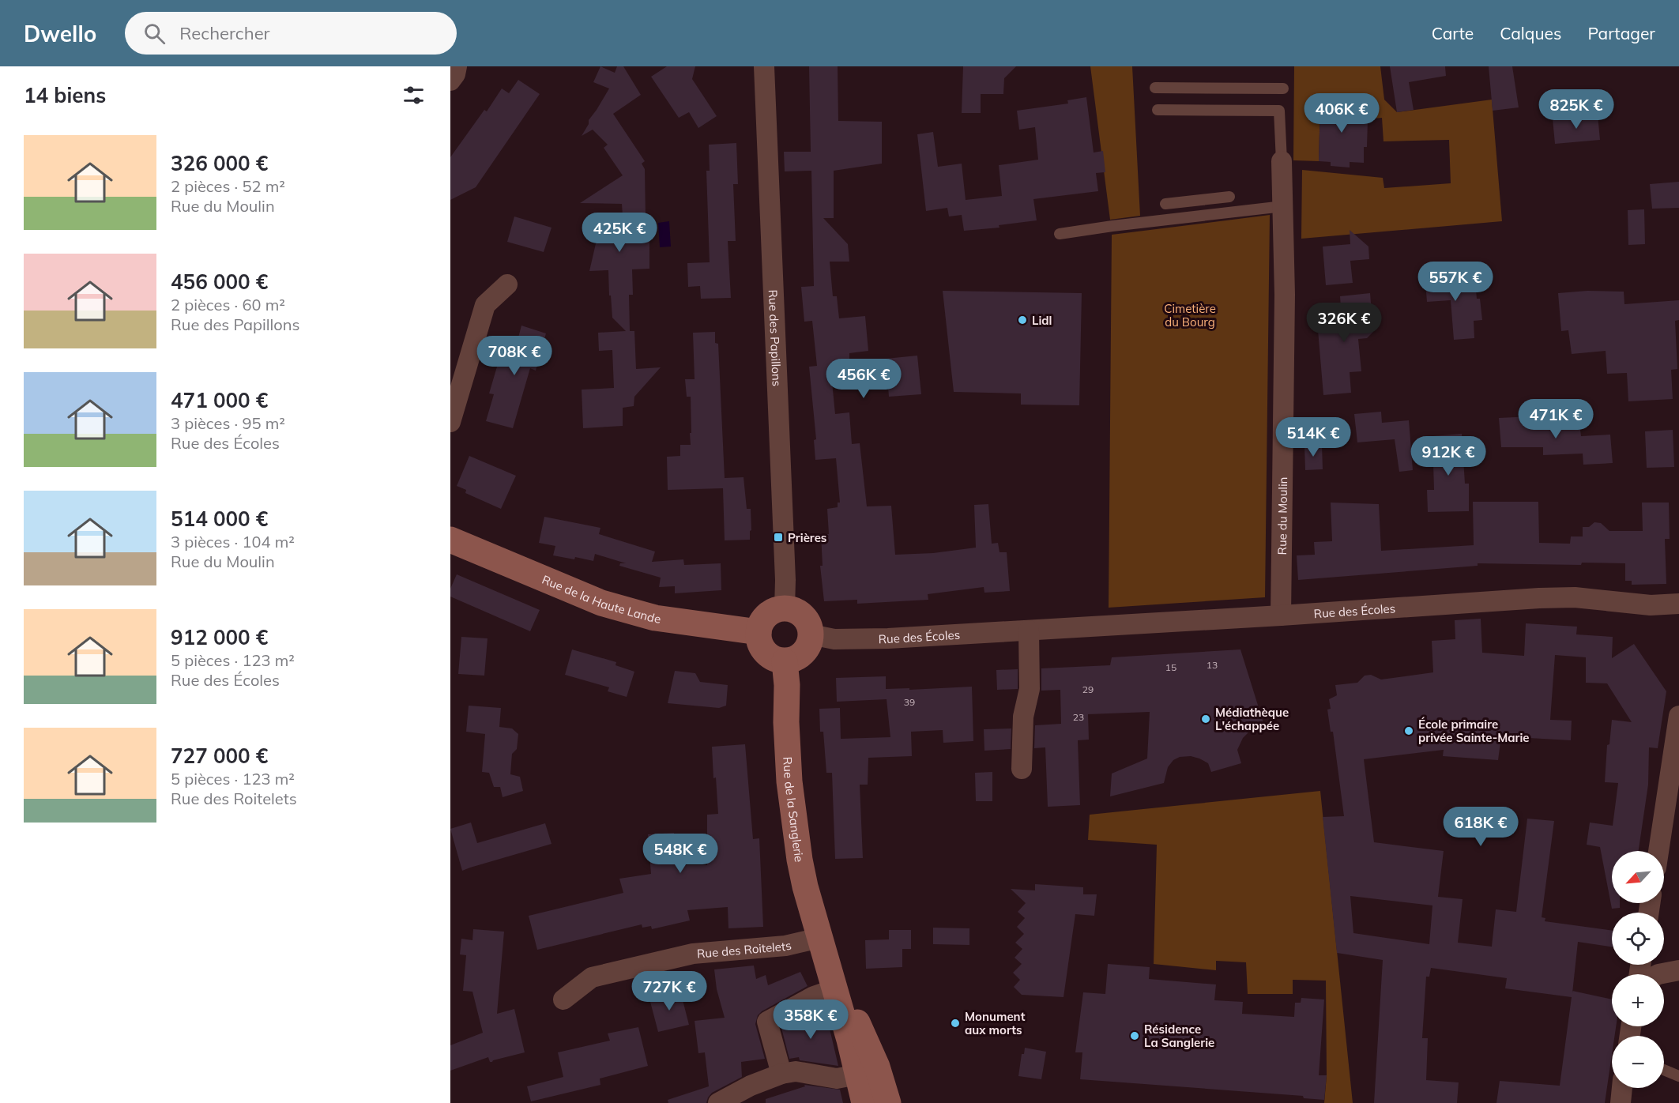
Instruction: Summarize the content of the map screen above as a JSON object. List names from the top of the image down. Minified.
{"streets":{"street":["Rue des Papillons","Rue du Moulin","Rue de la Haute Lande","Rue des Écoles","Rue de la Sanglerie","Rue des Roitelets"]},"crossings":[["Rue des Papillons","Rue de la Haute Lande"],["Rue des Papillons","Rue des Écoles"],["Rue des Papillons","Rue de la Sanglerie"],["Rue du Moulin","Rue des Écoles"],["Rue de la Haute Lande","Rue des Écoles"],["Rue de la Haute Lande","Rue de la Sanglerie"],["Rue des Écoles","Rue de la Sanglerie"],["Rue de la Sanglerie","Rue des Roitelets"]],"parks":["Cimetière du Bourg"],"places":{"other":["Lidl","Médiathèque L'échappée","École primaire privée Sainte-Marie","Monument aux morts","Résidence La Sanglerie"],"transit":["Prières"]},"house_numbers":["13","15","29","39","23"],"north":"bottom left","page":{"header":"Dwello","search":"Rechercher","nav":["Carte","Calques","Partager"],"heading":"14 biens","price":["825K €","406K €","425K €","557K €","326K €","708K €","456K €","471K €","514K €","912K €","618K €","548K €","727K €","358K €"],"list":[{"name":"326 000 €","note":"2 pièces · 52 m² · Rue du Moulin"},{"name":"456 000 €","note":"2 pièces · 60 m² · Rue des Papillons"},{"name":"471 000 €","note":"3 pièces · 95 m² · Rue des Écoles"},{"name":"514 000 €","note":"3 pièces · 104 m² · Rue du Moulin"},{"name":"912 000 €","note":"5 pièces · 123 m² · Rue des Écoles"},{"name":"727 000 €","note":"5 pièces · 123 m² · Rue des Roitelets"}],"map_buttons":["+","−"]}}
